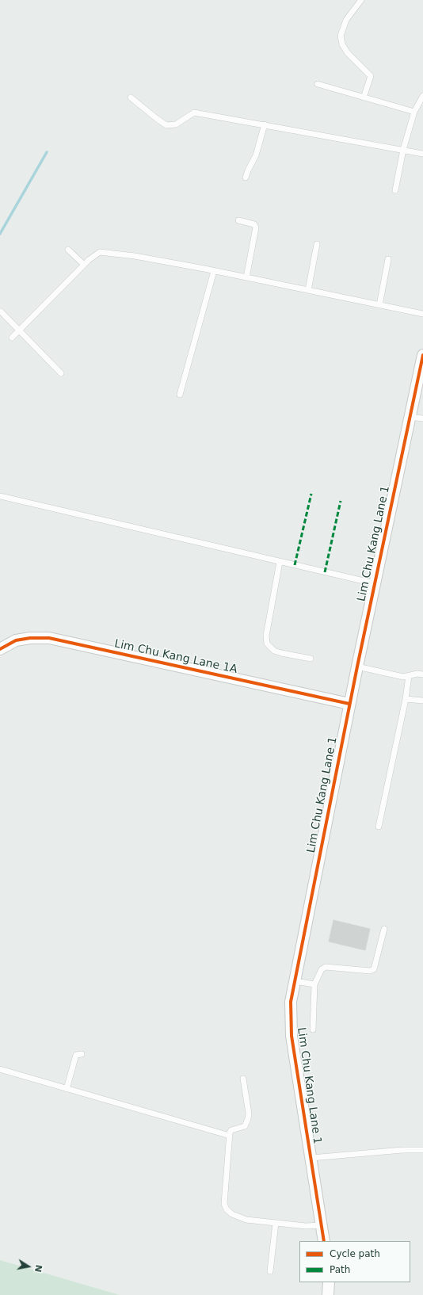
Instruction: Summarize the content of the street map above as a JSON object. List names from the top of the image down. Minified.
{"streets":{"street":["Lim Chu Kang Lane 1","Lim Chu Kang Lane 1A"]},"crossings":[["Lim Chu Kang Lane 1","Lim Chu Kang Lane 1A"]],"legend":["Cycle path","Path"],"north":"right"}
